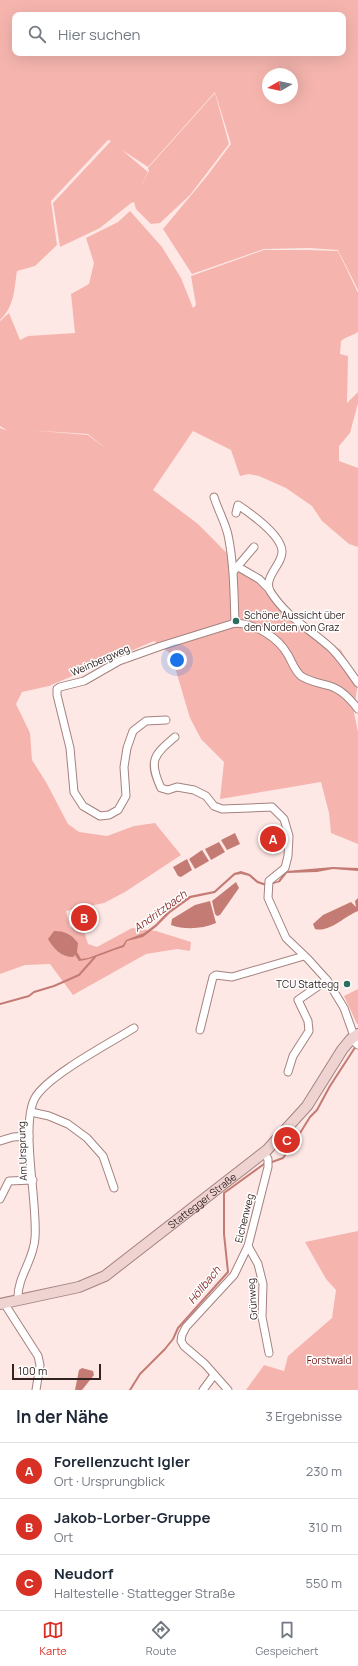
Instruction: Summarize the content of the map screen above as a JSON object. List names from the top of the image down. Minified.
{"streets":{"main road":["Stattegger Straße"],"street":["Weinbergweg","Am Ursprung","Eichenweg","Grünweg"]},"crossings":[["Am Ursprung","Stattegger Straße"],["Stattegger Straße","Eichenweg"],["Eichenweg","Grünweg"]],"water":["Andritzbach","Höllbach"],"parks":["Forstwald"],"places":["Schöne Aussicht über den Norden von Graz","TCU Stattegg"],"scale_bar":"100 m","north":"left","page":{"search":"Hier suchen","pins":["A","B","C"],"scale":"100 m","heading":["In der Nähe","3 Ergebnisse"],"list":[{"mark":"A","name":"Forellenzucht Igler","note":"Ort · Ursprungblick","value":"230 m"},{"mark":"B","name":"Jakob-Lorber-Gruppe","note":"Ort","value":"310 m"},{"mark":"C","name":"Neudorf","note":"Haltestelle · Stattegger Straße","value":"550 m"}],"nav":["Karte","Route","Gespeichert"]}}
